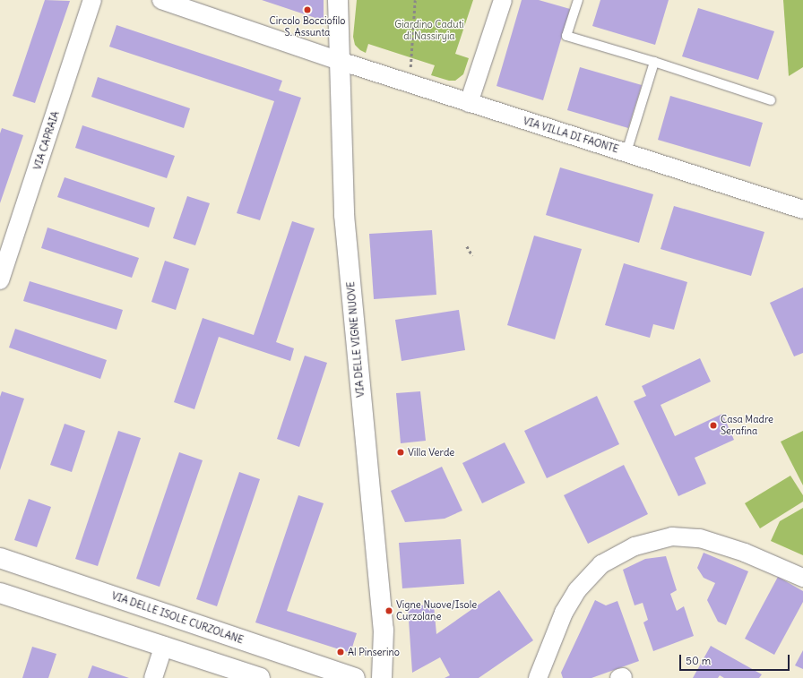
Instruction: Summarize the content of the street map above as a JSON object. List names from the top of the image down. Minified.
{"streets":{"street":["VIA VILLA DI FAONTE","VIA CAPRAIA","VIA DELLE VIGNE NUOVE","VIA DELLE ISOLE CURZOLANE"]},"crossings":[["VIA VILLA DI FAONTE","VIA DELLE VIGNE NUOVE"]],"parks":["Giardino Caduti di Nassiryia"],"places":["Circolo Bocciofilo S. Assunta","Casa Madre Serafina","Villa Verde","Vigne Nuove/Isole Curzolane","Al Pinserino"],"scale_bar":"50 m"}
